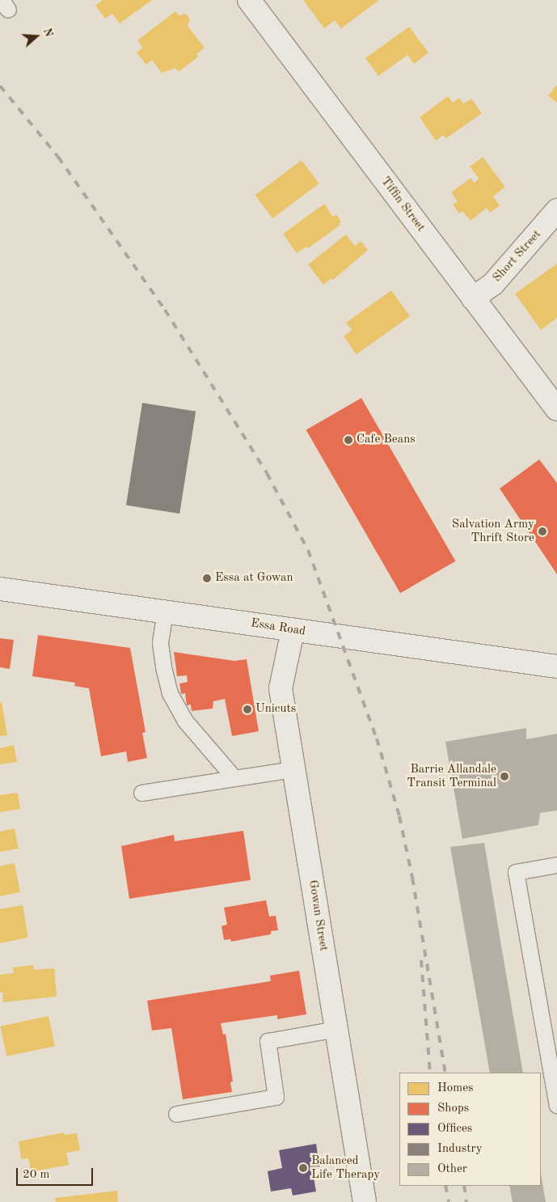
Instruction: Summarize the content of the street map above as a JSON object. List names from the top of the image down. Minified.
{"streets":{"street":["Tiffin Street","Short Street","Essa Road","Gowan Street"]},"crossings":[["Tiffin Street","Short Street"],["Essa Road","Gowan Street"]],"places":["Cafe Beans","Salvation Army Thrift Store","Essa at Gowan","Unicuts","Barrie Allandale Transit Terminal","Balanced Life Therapy"],"legend":["Homes","Shops","Offices","Industry","Other"],"scale_bar":"20 m","north":"right"}
